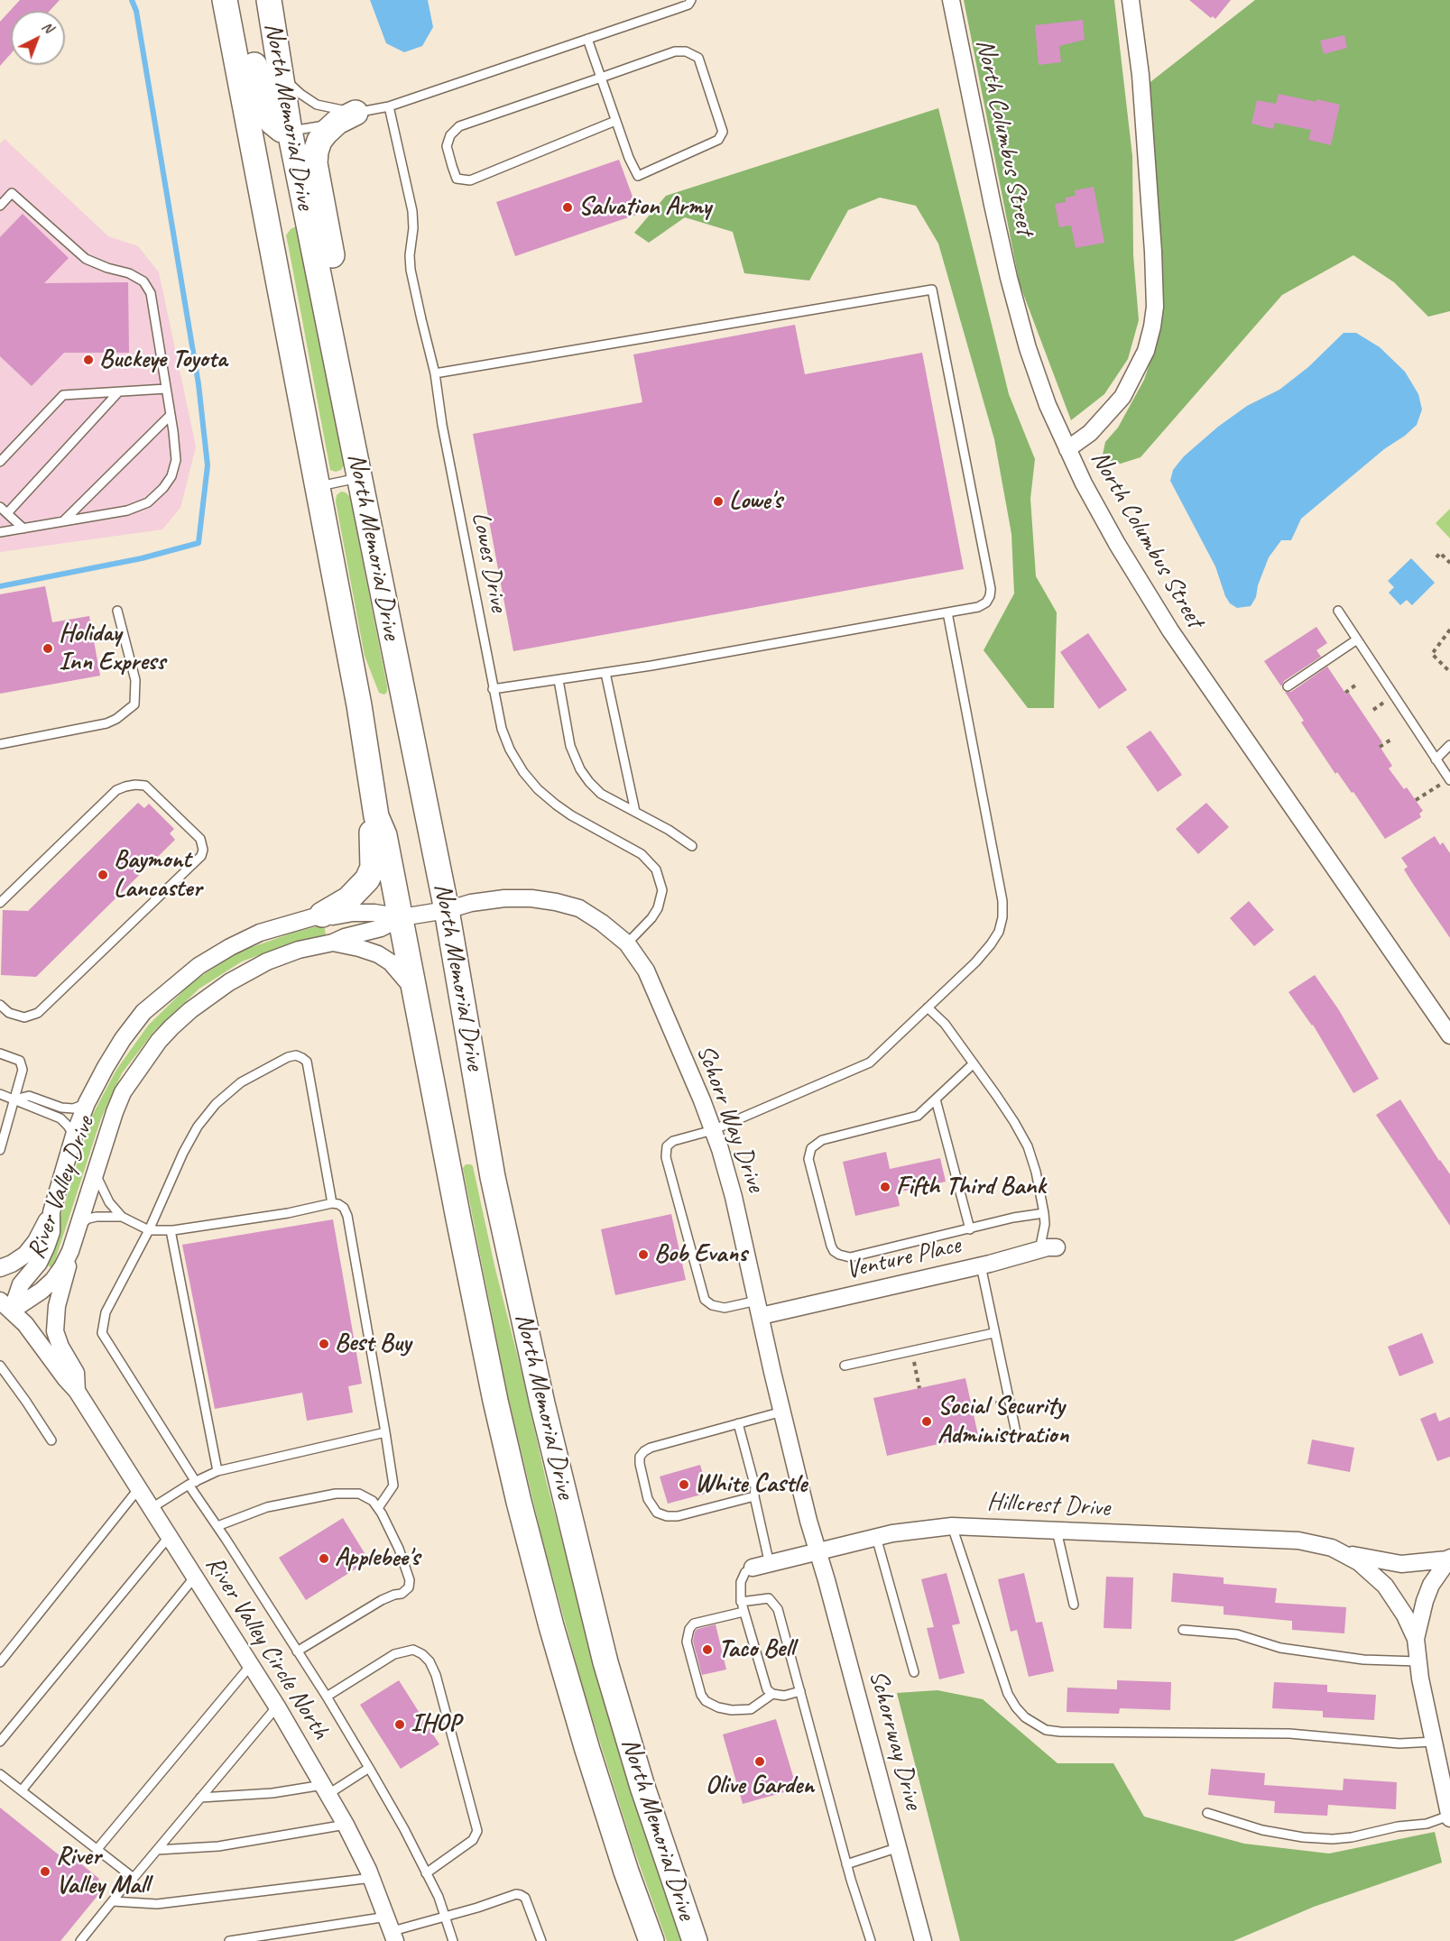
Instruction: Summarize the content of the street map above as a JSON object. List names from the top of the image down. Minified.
{"streets":{"main road":["North Memorial Drive"],"street":["North Columbus Street","Schorr Way Drive","River Valley Drive","Venture Place","Hillcrest Drive","River Valley Circle North","Schorrway Drive"],"lane":["Lowes Drive"]},"crossings":[["North Memorial Drive","Schorr Way Drive"],["North Memorial Drive","River Valley Drive"],["Lowes Drive","Schorr Way Drive"],["Schorr Way Drive","River Valley Drive"],["Schorr Way Drive","Venture Place"],["Schorr Way Drive","Hillcrest Drive"],["Schorr Way Drive","Schorrway Drive"],["River Valley Drive","River Valley Circle North"],["Hillcrest Drive","Schorrway Drive"]],"places":["Salvation Army","Buckeye Toyota","Lowe's","Holiday Inn Express","Baymont Lancaster","Fifth Third Bank","Bob Evans","Best Buy","Social Security Administration","White Castle","Applebee's","Taco Bell","IHOP","Olive Garden","River Valley Mall"],"north":"top right"}
